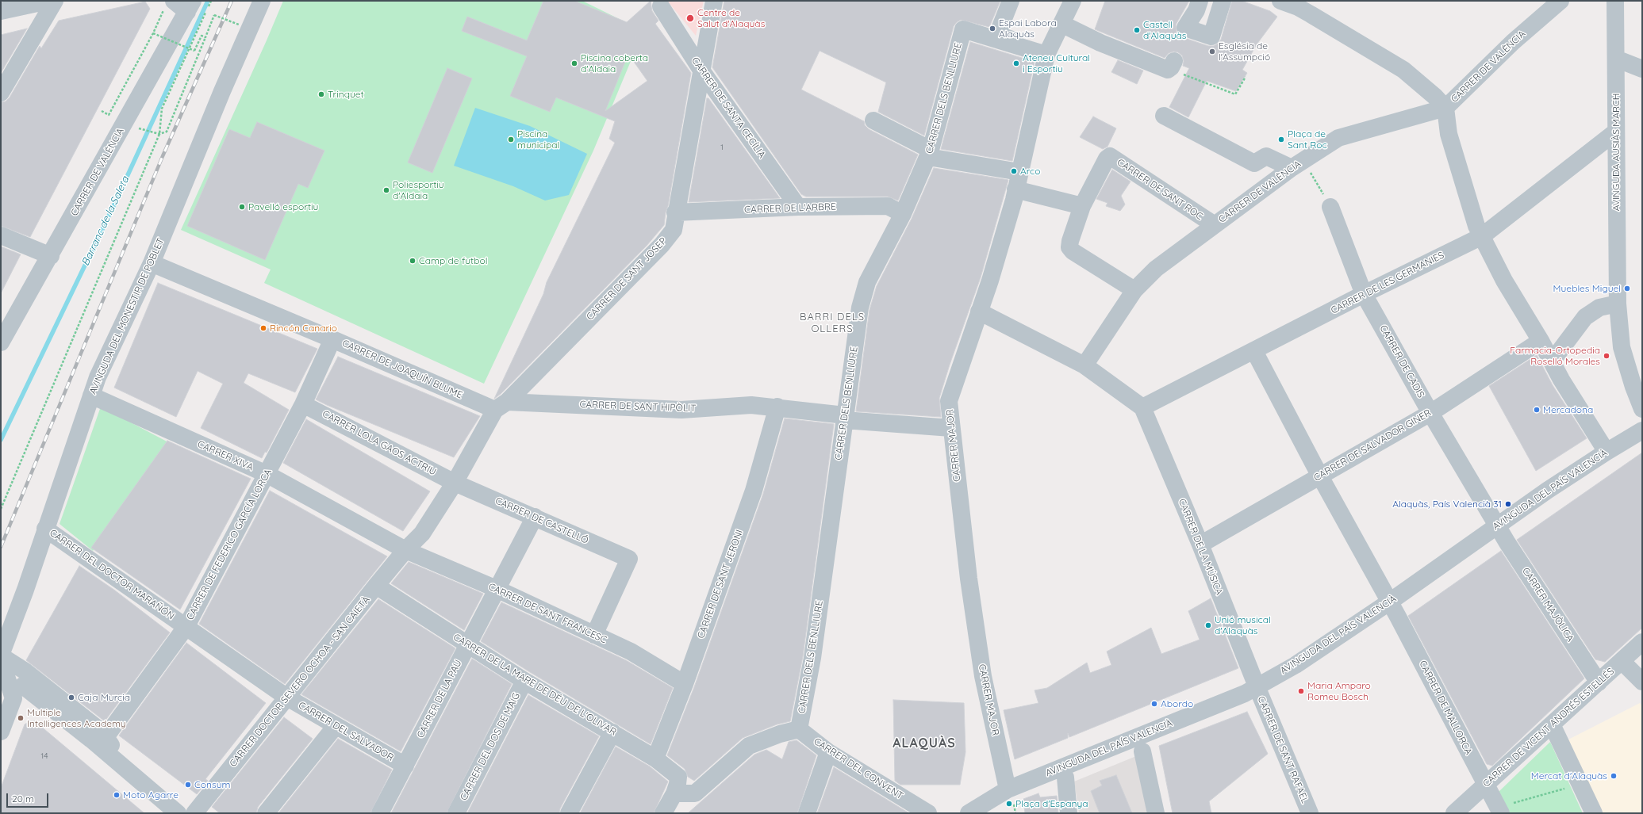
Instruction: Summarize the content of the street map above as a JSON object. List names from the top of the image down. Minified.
{"streets":{"street":["CARRER DE VALÈNCIA","CARRER DELS BENLLIURE","CARRER DE SANTA CECÍLIA","AVINGUDA AUSIÀS MARCH","CARRER DE SANT ROC","CARRER DE L'ARBRE","CARRER DE SANT JOSEP","CARRER DE LES GERMANIES","AVINGUDA DEL MONESTIR DE POBLET","CARRER DE CADIS","CARRER DE JOAQUÍN BLUME","CARRER DE SANT HIPÒLIT","CARRER LOLA GAOS ACTRIU","CARRER MAJOR","CARRER DE SALVADOR GINER","CARRER XIVA","AVINGUDA DEL PAÍS VALENCIÀ","CARRER DE CASTELLÓ","CARRER DE FEDERICO GARCÍA LORCA","CARRER DE LA MÚSICA","CARRER DEL DOCTOR MARAÑÓN","CARRER DE SANT JERONI","CARRER MAJÒLICA","CARRER DE SANT FRANCESC","CARRER DOCTOR SEVERO OCHOA - SAN CAIETÀ","CARRER DE LA MARE DE DÉU DE L'OLIVAR","CARRER DE LA PAU","CARRER DE MALLORCA","CARRER DE VICENT ANDRÉS ESTELLÉS","CARRER DEL SALVADOR","CARRER DEL DOS DE MAIG","CARRER DE SANT RAFAEL","CARRER DEL CONVENT"]},"crossings":[["CARRER DE VALÈNCIA","CARRER DE SANT ROC"],["CARRER DELS BENLLIURE","CARRER DE L'ARBRE"],["CARRER DELS BENLLIURE","CARRER DE SANT HIPÒLIT"],["CARRER DELS BENLLIURE","CARRER MAJOR"],["CARRER DELS BENLLIURE","CARRER DEL CONVENT"],["CARRER DE SANTA CECÍLIA","CARRER DE L'ARBRE"],["CARRER DE SANTA CECÍLIA","CARRER DE SANT JOSEP"],["AVINGUDA AUSIÀS MARCH","CARRER DE LES GERMANIES"],["CARRER DE L'ARBRE","CARRER DE SANT JOSEP"],["CARRER DE SANT JOSEP","CARRER DE JOAQUÍN BLUME"],["CARRER DE SANT JOSEP","CARRER DE SANT HIPÒLIT"],["CARRER DE SANT JOSEP","CARRER LOLA GAOS ACTRIU"],["CARRER DE SANT JOSEP","CARRER DE CASTELLÓ"],["CARRER DE SANT JOSEP","CARRER DOCTOR SEVERO OCHOA - SAN CAIETÀ"],["CARRER DE LES GERMANIES","CARRER DE CADIS"],["CARRER DE LES GERMANIES","CARRER DE LA MÚSICA"],["CARRER DE LES GERMANIES","CARRER DE MALLORCA"],["AVINGUDA DEL MONESTIR DE POBLET","CARRER DE JOAQUÍN BLUME"],["AVINGUDA DEL MONESTIR DE POBLET","CARRER XIVA"],["AVINGUDA DEL MONESTIR DE POBLET","CARRER DEL DOCTOR MARAÑÓN"],["CARRER DE CADIS","CARRER DE SALVADOR GINER"],["CARRER DE CADIS","AVINGUDA DEL PAÍS VALENCIÀ"],["CARRER DE CADIS","CARRER MAJÒLICA"],["CARRER DE JOAQUÍN BLUME","CARRER DE SANT HIPÒLIT"],["CARRER DE JOAQUÍN BLUME","CARRER DE FEDERICO GARCÍA LORCA"],["CARRER DE SANT HIPÒLIT","CARRER MAJOR"],["CARRER DE SANT HIPÒLIT","CARRER DE SANT JERONI"],["CARRER LOLA GAOS ACTRIU","CARRER DE CASTELLÓ"],["CARRER LOLA GAOS ACTRIU","CARRER DE FEDERICO GARCÍA LORCA"],["CARRER LOLA GAOS ACTRIU","CARRER DOCTOR SEVERO OCHOA - SAN CAIETÀ"],["CARRER MAJOR","AVINGUDA DEL PAÍS VALENCIÀ"],["CARRER DE SALVADOR GINER","CARRER DE LA MÚSICA"],["CARRER DE SALVADOR GINER","CARRER DE MALLORCA"],["CARRER XIVA","CARRER DE FEDERICO GARCÍA LORCA"],["CARRER XIVA","CARRER DE SANT FRANCESC"],["CARRER XIVA","CARRER DOCTOR SEVERO OCHOA - SAN CAIETÀ"],["AVINGUDA DEL PAÍS VALENCIÀ","CARRER DE LA MÚSICA"],["AVINGUDA DEL PAÍS VALENCIÀ","CARRER MAJÒLICA"],["AVINGUDA DEL PAÍS VALENCIÀ","CARRER DE MALLORCA"],["AVINGUDA DEL PAÍS VALENCIÀ","CARRER DE SANT RAFAEL"],["CARRER DE CASTELLÓ","CARRER DE SANT FRANCESC"],["CARRER DE CASTELLÓ","CARRER DOCTOR SEVERO OCHOA - SAN CAIETÀ"],["CARRER DE CASTELLÓ","CARRER DE LA PAU"],["CARRER DE FEDERICO GARCÍA LORCA","CARRER DEL DOCTOR MARAÑÓN"],["CARRER DE LA MÚSICA","CARRER DE SANT RAFAEL"],["CARRER DEL DOCTOR MARAÑÓN","CARRER DOCTOR SEVERO OCHOA - SAN CAIETÀ"],["CARRER DEL DOCTOR MARAÑÓN","CARRER DEL SALVADOR"],["CARRER DE SANT JERONI","CARRER DE SANT FRANCESC"],["CARRER DE SANT JERONI","CARRER DE LA MARE DE DÉU DE L'OLIVAR"],["CARRER MAJÒLICA","CARRER DE VICENT ANDRÉS ESTELLÉS"],["CARRER DE SANT FRANCESC","CARRER DOCTOR SEVERO OCHOA - SAN CAIETÀ"],["CARRER DE SANT FRANCESC","CARRER DE LA PAU"],["CARRER DOCTOR SEVERO OCHOA - SAN CAIETÀ","CARRER DE LA MARE DE DÉU DE L'OLIVAR"],["CARRER DOCTOR SEVERO OCHOA - SAN CAIETÀ","CARRER DEL SALVADOR"],["CARRER DE LA MARE DE DÉU DE L'OLIVAR","CARRER DE LA PAU"],["CARRER DE LA MARE DE DÉU DE L'OLIVAR","CARRER DEL DOS DE MAIG"],["CARRER DE LA PAU","CARRER DEL SALVADOR"],["CARRER DE MALLORCA","CARRER DE VICENT ANDRÉS ESTELLÉS"]],"districts":["BARRI DELS OLLERS","ALAQUÀS"],"water":["Barranc de la Saleta"],"places":["Centre de Salut d'Alaquàs","Espai Labora Alaquàs","Castell d'Alaquàs","Església de l'Assumpció","Piscina coberta d'Aldaia","Ateneu Cultural i Esportiu","Trinquet","Piscina municipal","Plaça de Sant Roc","Arco","Poliesportiu d'Aldaia","Pavelló esportiu","Camp de futbol","Muebles Miguel","Rincón Canario","Farmacia-Ortopedia Roselló Morales","Mercadona","Alaquàs, País Valencià 31","Unió musical d'Alaquàs","Maria Amparo Romeu Bosch","Caja Murcia","Abordo","Multiple Intelligences Academy","Mercat d'Alaquàs","Consum","Moto Agarre","Plaça d'Espanya"],"house_numbers":["1","14"],"scale_bar":"20 m"}
